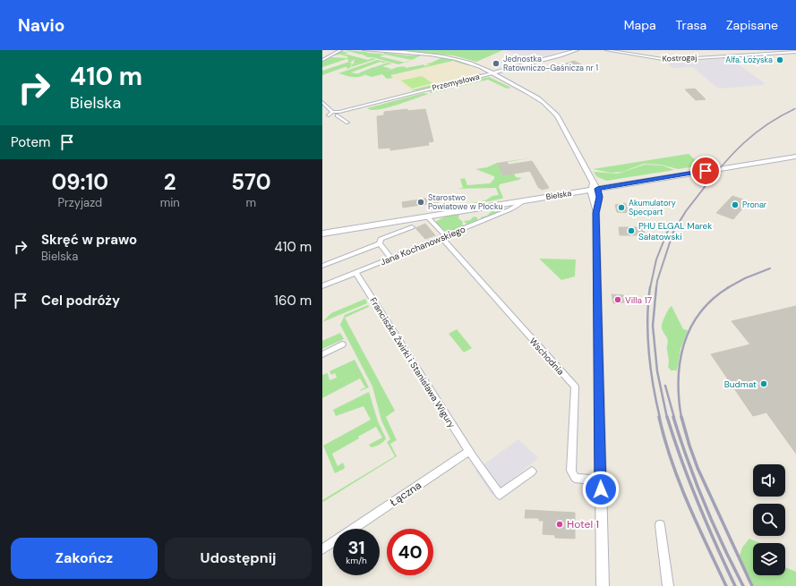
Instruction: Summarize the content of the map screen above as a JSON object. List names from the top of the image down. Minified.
{"streets":{"main road":["Bielska"],"street":["Kostrogaj","Przemysłowa","Jana Kochanowskiego","Wschodnia","Franciszka Żwirki i Stanisława Wigury","Łączna"]},"crossings":[["Bielska","Jana Kochanowskiego"],["Jana Kochanowskiego","Wschodnia"],["Jana Kochanowskiego","Franciszka Żwirki i Stanisława Wigury"],["Franciszka Żwirki i Stanisława Wigury","Łączna"]],"places":["Alfa. Łożyska","Jednostka Ratowniczo-Gaśnicza nr 1","Starostwo Powiatowe w Płocku","Pronar","Akumulatory Specpart","PHU ELGAL Marek Sałatowski","Villa 17","Budmat","Hotel 1"],"page":{"header":"Navio","nav":["Mapa","Trasa","Zapisane"],"turn":["410 m","Bielska"],"then":"Potem","eta":["09:10","Przyjazd","2","min","570","m"],"list":[{"name":"Skręć w prawo","note":"Bielska","value":"410 m"},{"name":"Cel podróży","value":"160 m"}],"speed":"31 km/h","limit":"40","buttons":["Zakończ","Udostępnij"]}}
